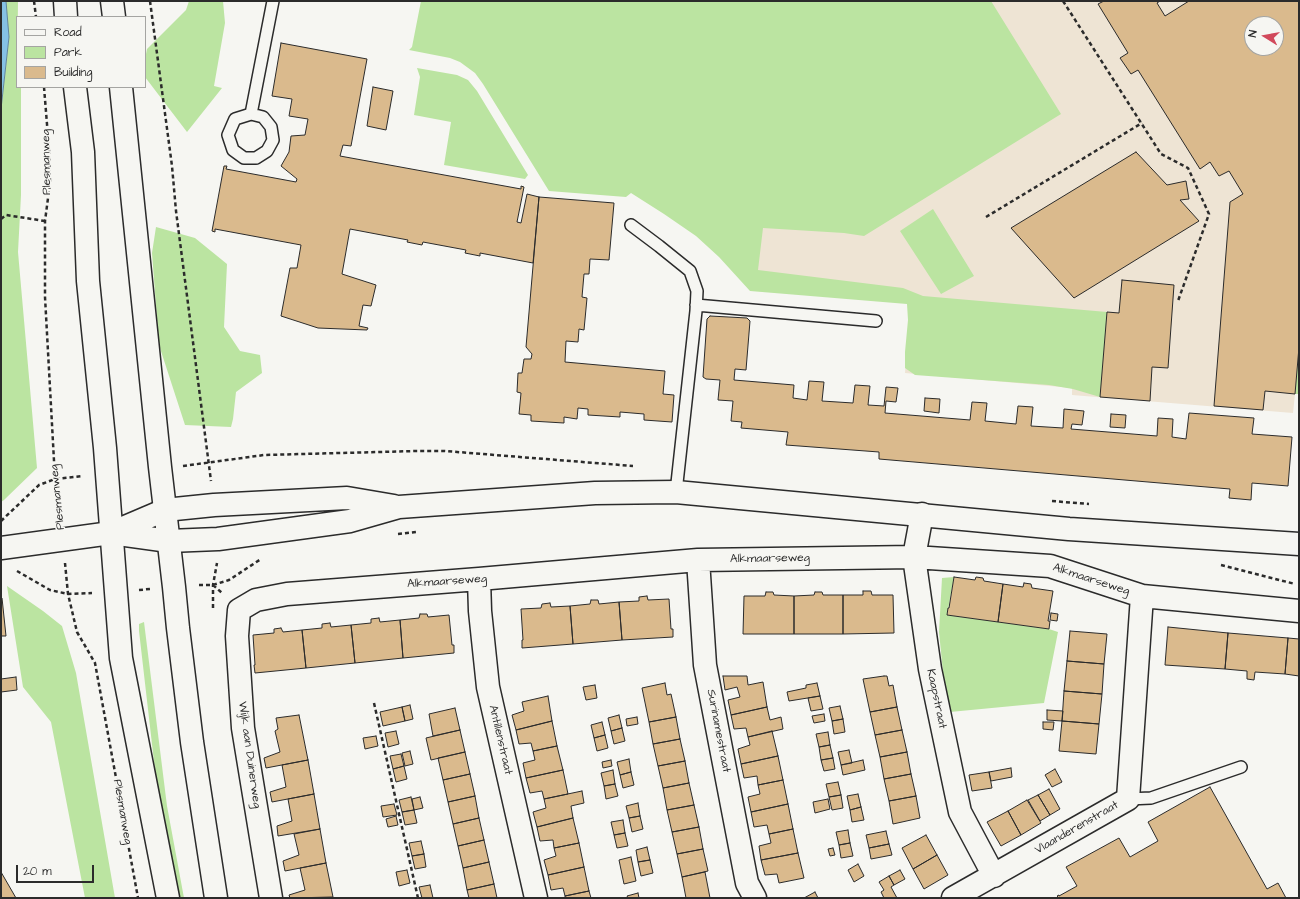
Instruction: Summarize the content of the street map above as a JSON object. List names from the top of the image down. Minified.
{"streets":{"street":["Alkmaarseweg","Kaapstraat","Surinamestraat","Antillenstraat","Wijk aan Duinerweg","Vlaanderenstraat"],"path":["Plesmanweg"]},"crossings":[["Alkmaarseweg","Kaapstraat"],["Alkmaarseweg","Surinamestraat"],["Alkmaarseweg","Antillenstraat"],["Alkmaarseweg","Wijk aan Duinerweg"],["Alkmaarseweg","Vlaanderenstraat"],["Kaapstraat","Vlaanderenstraat"]],"legend":["Road","Park","Building"],"scale_bar":"20 m","north":"left"}
